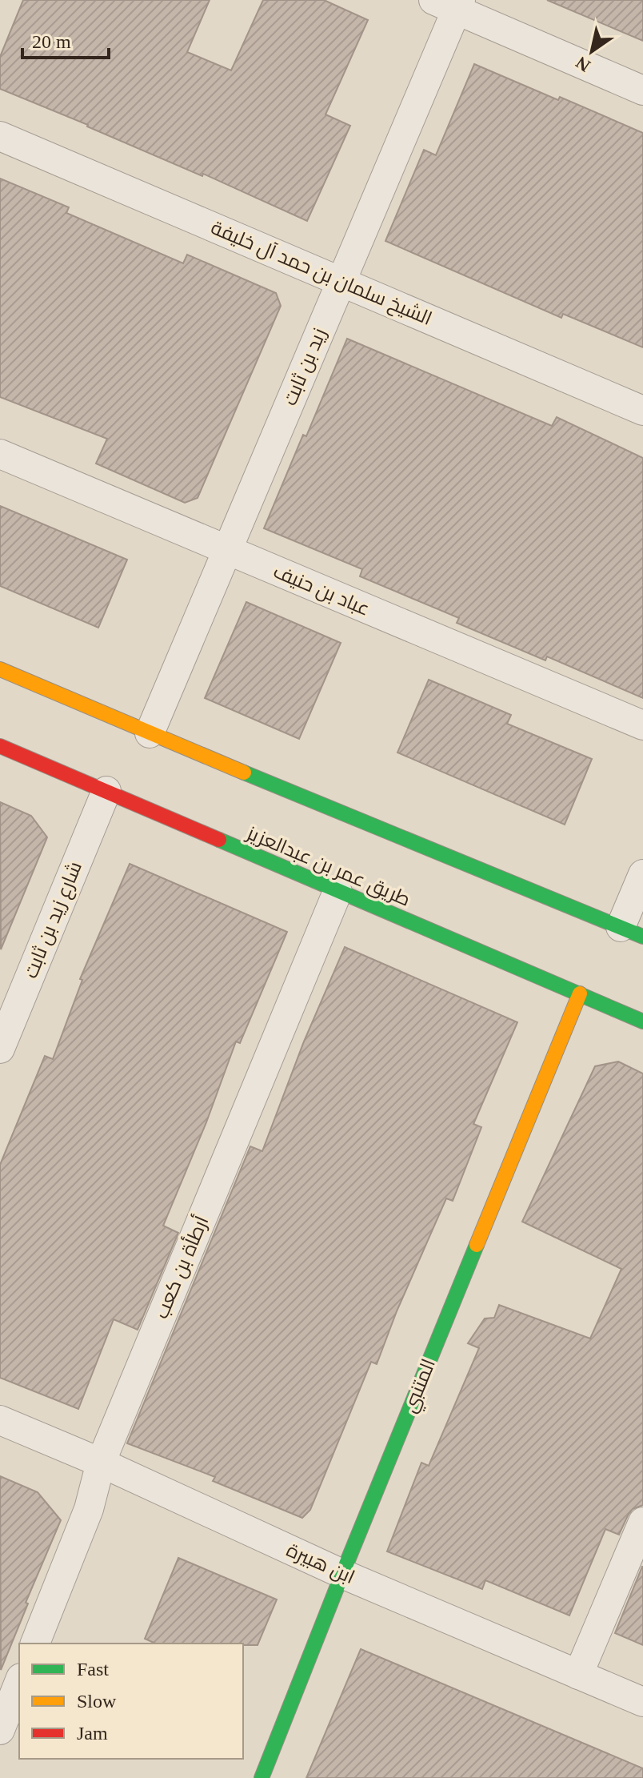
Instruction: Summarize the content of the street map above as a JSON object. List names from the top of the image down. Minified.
{"streets":{"main road":["طريق عمر بن عبدالعزيز","المتنبي"],"street":["الشيخ سلمان بن حمد آل خليفة","زيد بن ثابت","عباد بن حنيف","شارع زيد بن ثابت","أرطأة بن كعب","ابن هبيرة"]},"crossings":[["الشيخ سلمان بن حمد آل خليفة","زيد بن ثابت"],["زيد بن ثابت","عباد بن حنيف"],["طريق عمر بن عبدالعزيز","شارع زيد بن ثابت"],["طريق عمر بن عبدالعزيز","أرطأة بن كعب"],["طريق عمر بن عبدالعزيز","المتنبي"],["أرطأة بن كعب","ابن هبيرة"],["المتنبي","ابن هبيرة"]],"legend":["Fast","Slow","Jam"],"scale_bar":"20 m","north":"bottom left"}
